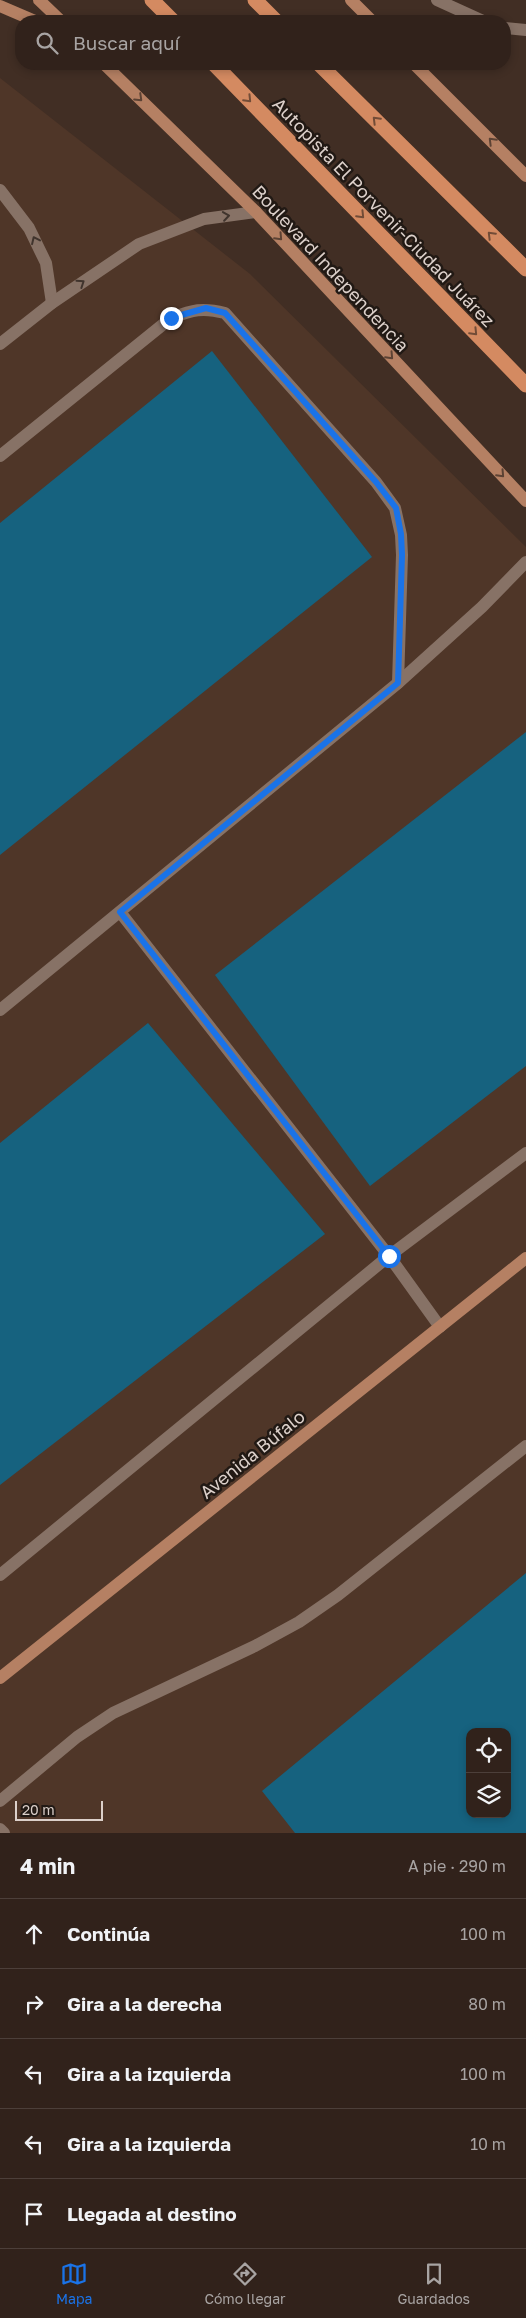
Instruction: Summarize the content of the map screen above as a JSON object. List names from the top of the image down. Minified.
{"streets":{"highway":["Autopista El Porvenir-Ciudad Juárez"],"main road":["Boulevard Independencia","Avenida Búfalo"]},"one_way":["Boulevard Independencia"],"scale_bar":"20 m","page":{"search":"Buscar aquí","scale":"20 m","heading":["4 min","A pie · 290 m"],"list":[["Continúa","100 m"],["Gira a la derecha","80 m"],["Gira a la izquierda","100 m"],["Gira a la izquierda","10 m"],"Llegada al destino"],"nav":["Mapa","Cómo llegar","Guardados"]}}
